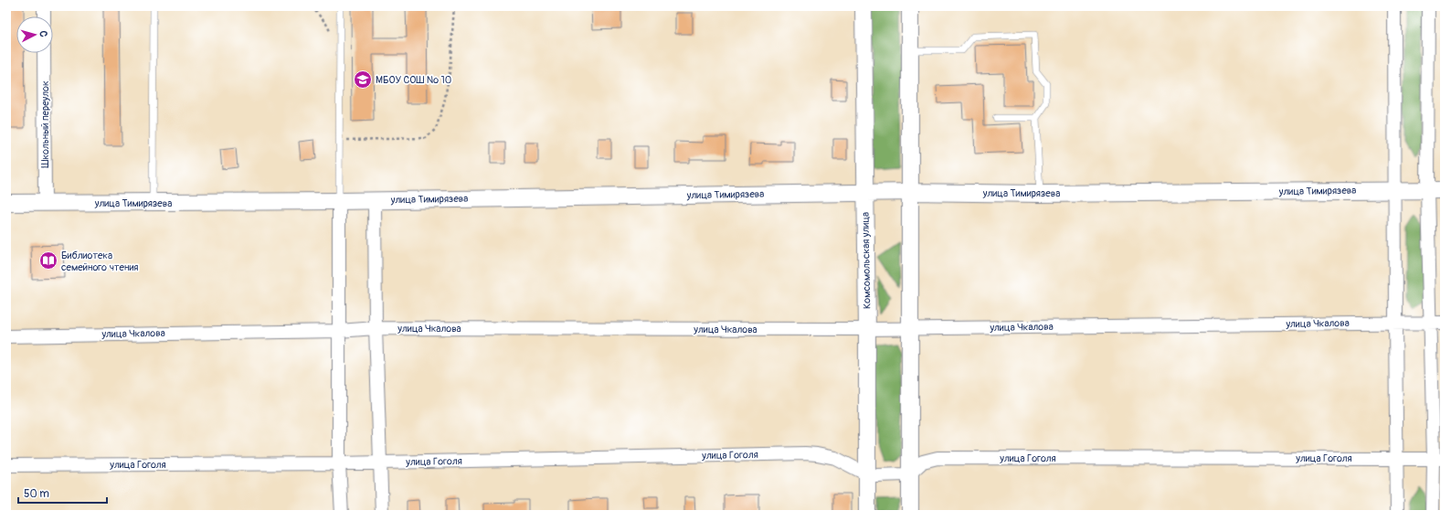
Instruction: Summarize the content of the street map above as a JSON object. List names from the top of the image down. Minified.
{"streets":{"street":["Школьный переулок","улица Тимирязева","Комсомольская улица","улица Чкалова","улица Гоголя"]},"crossings":[["Школьный переулок","улица Тимирязева"],["улица Тимирязева","Комсомольская улица"],["Комсомольская улица","улица Чкалова"],["Комсомольская улица","улица Гоголя"]],"places":{"school or university":["МБОУ СОШ № 10"],"library":["Библиотека семейного чтения"]},"scale_bar":"50 m","north":"right"}
